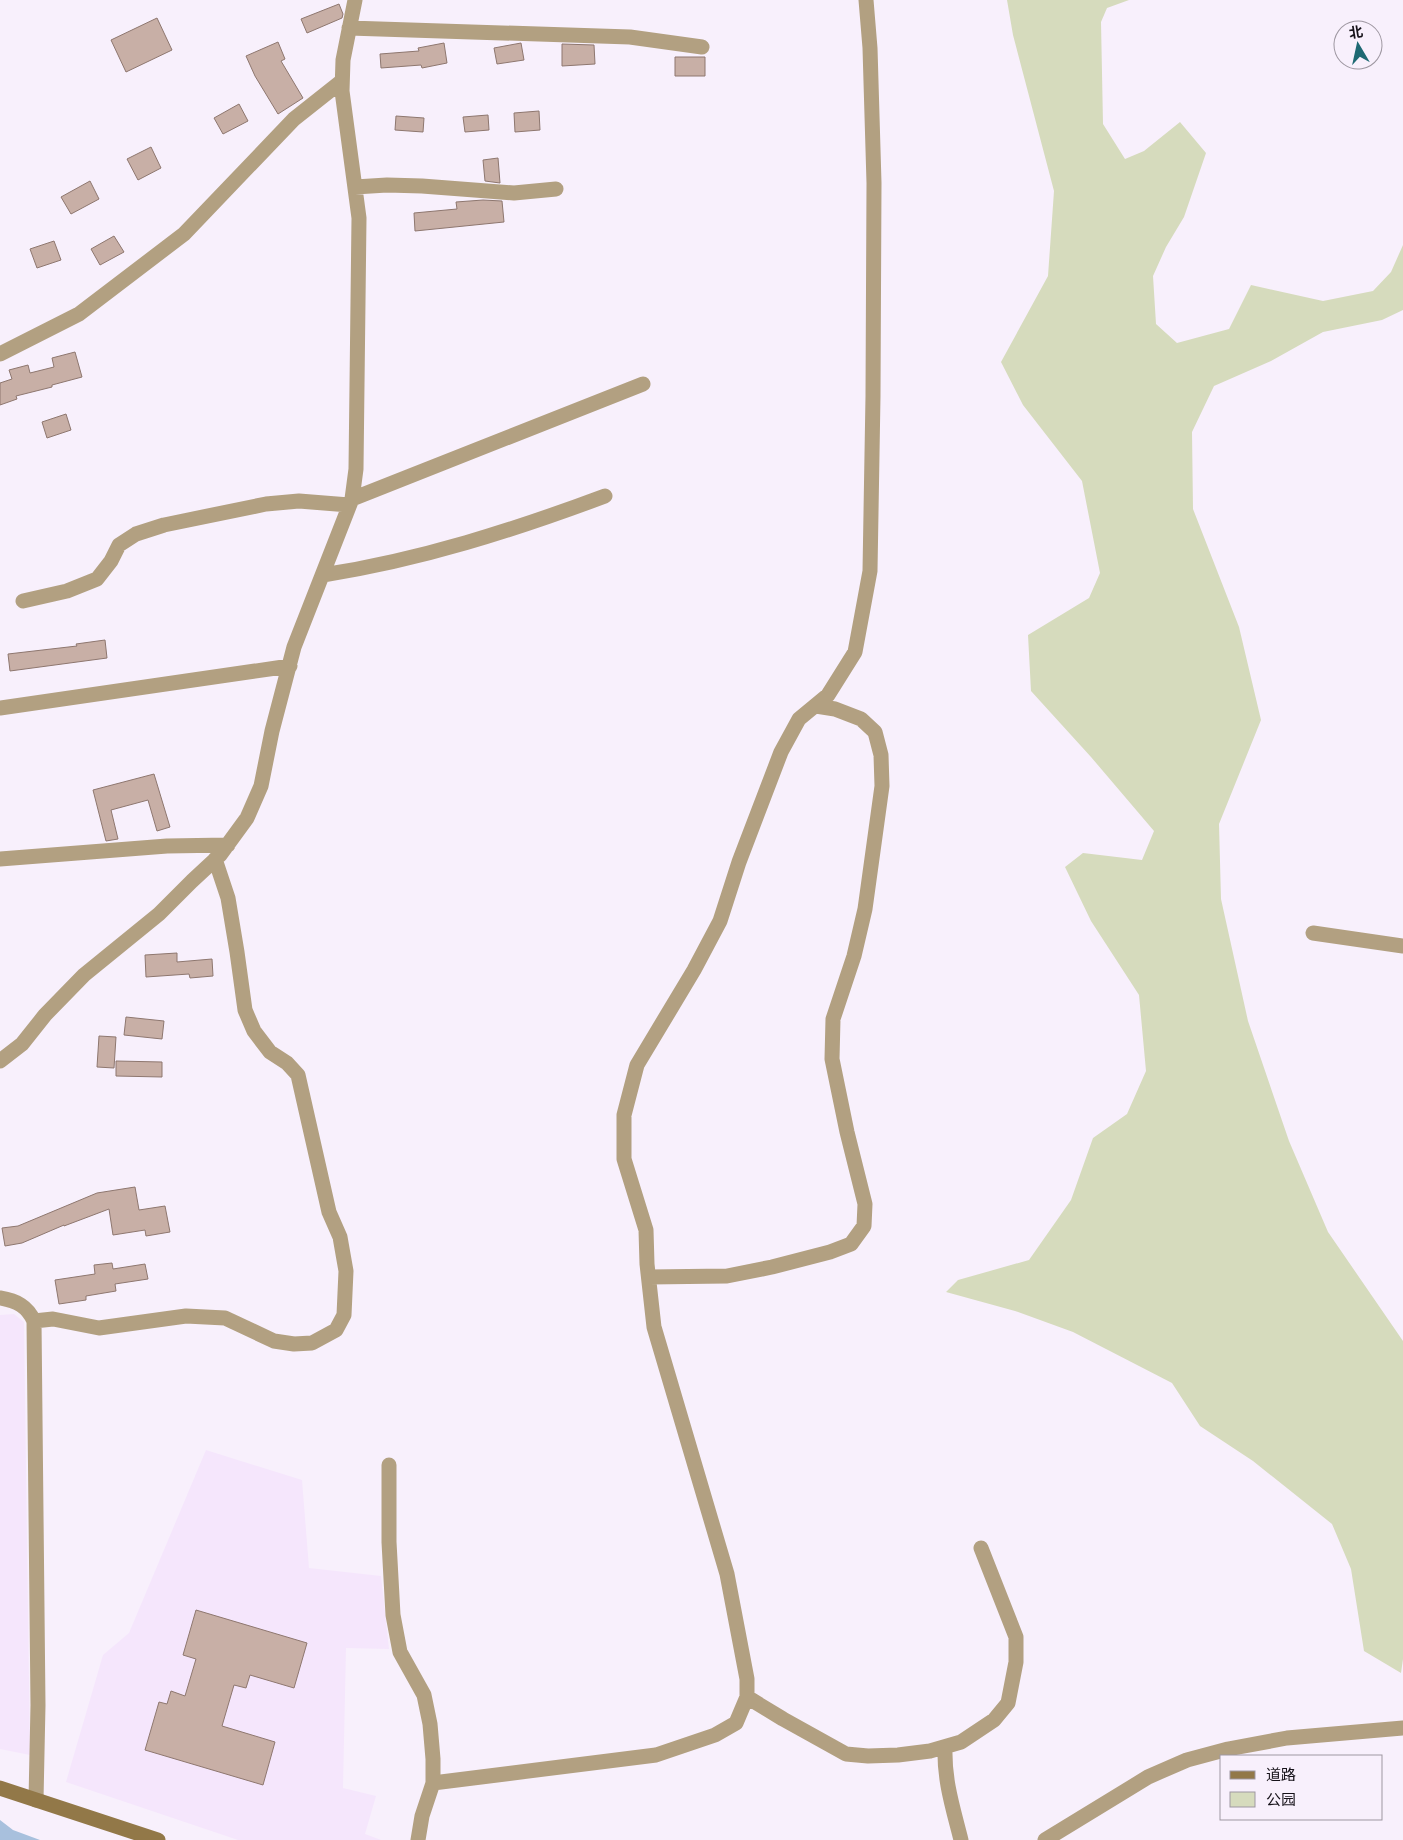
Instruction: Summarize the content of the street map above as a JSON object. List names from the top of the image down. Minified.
{"legend":["道路","公园"],"north":"top"}
